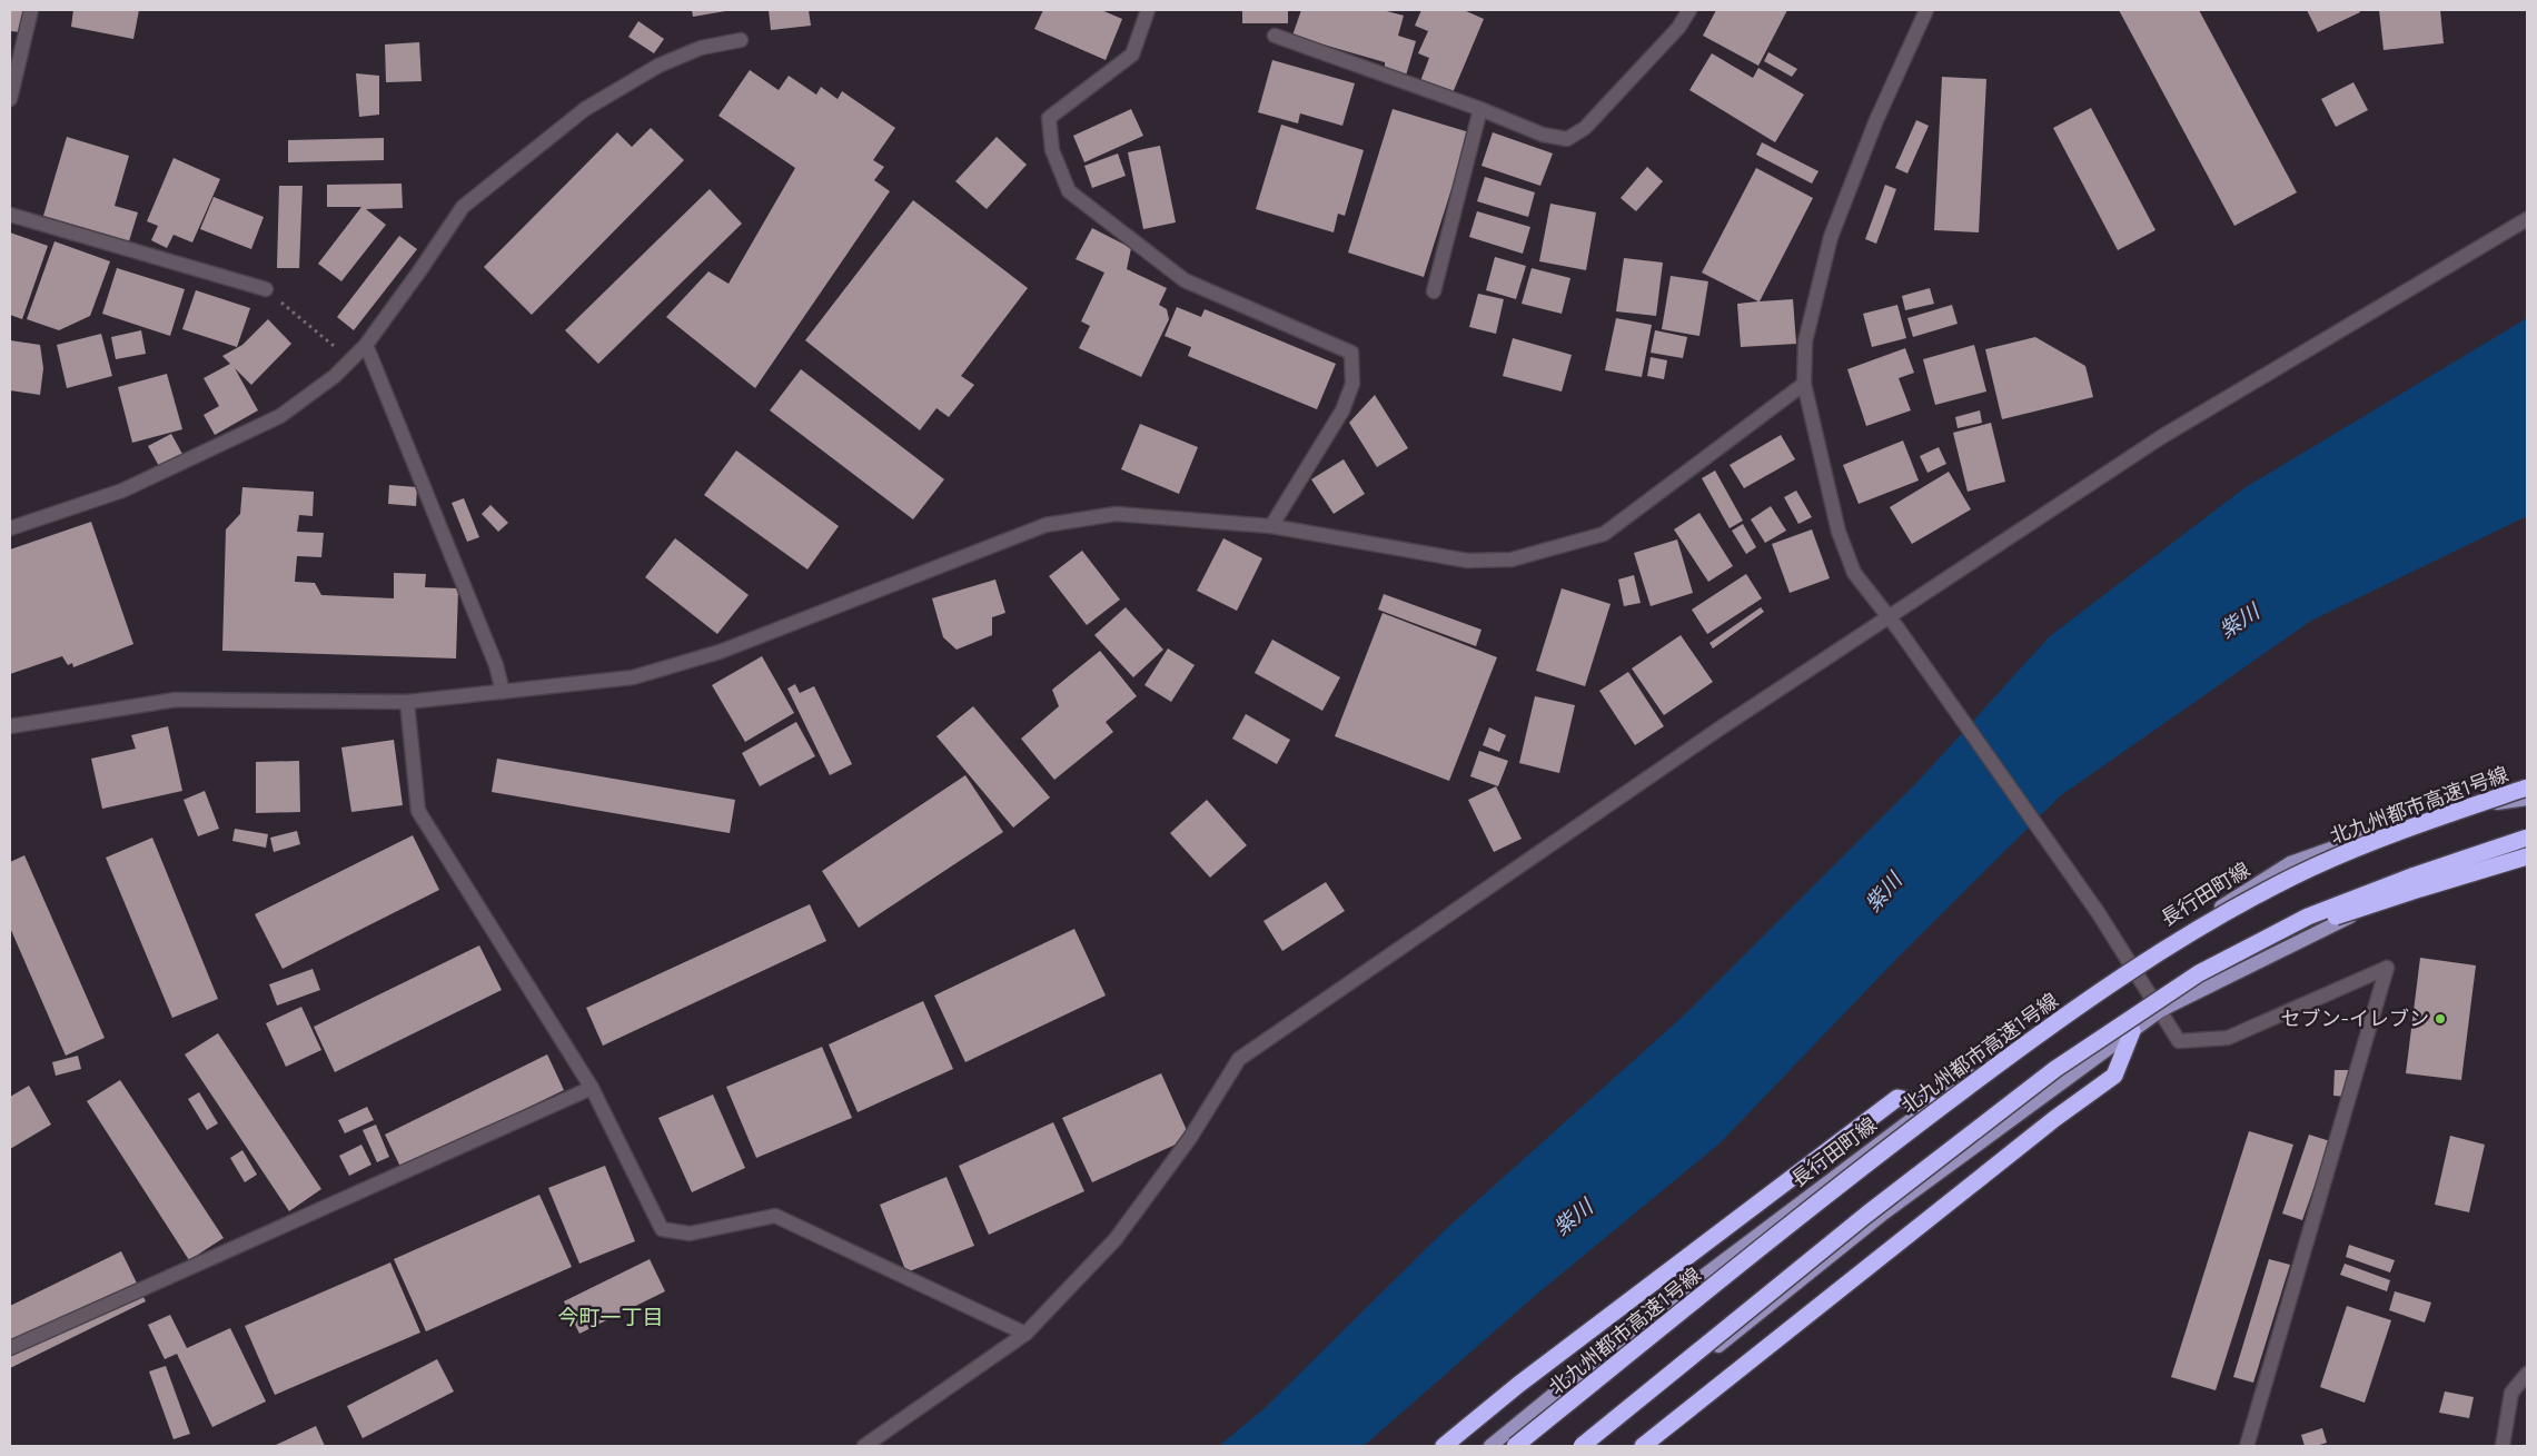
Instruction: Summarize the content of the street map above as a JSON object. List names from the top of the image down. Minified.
{"streets":{"highway":["北九州都市高速1号線"],"main road":["長行田町線"]},"districts":["今町一丁目"],"water":["紫川"],"places":["セブン-イレブン"]}
